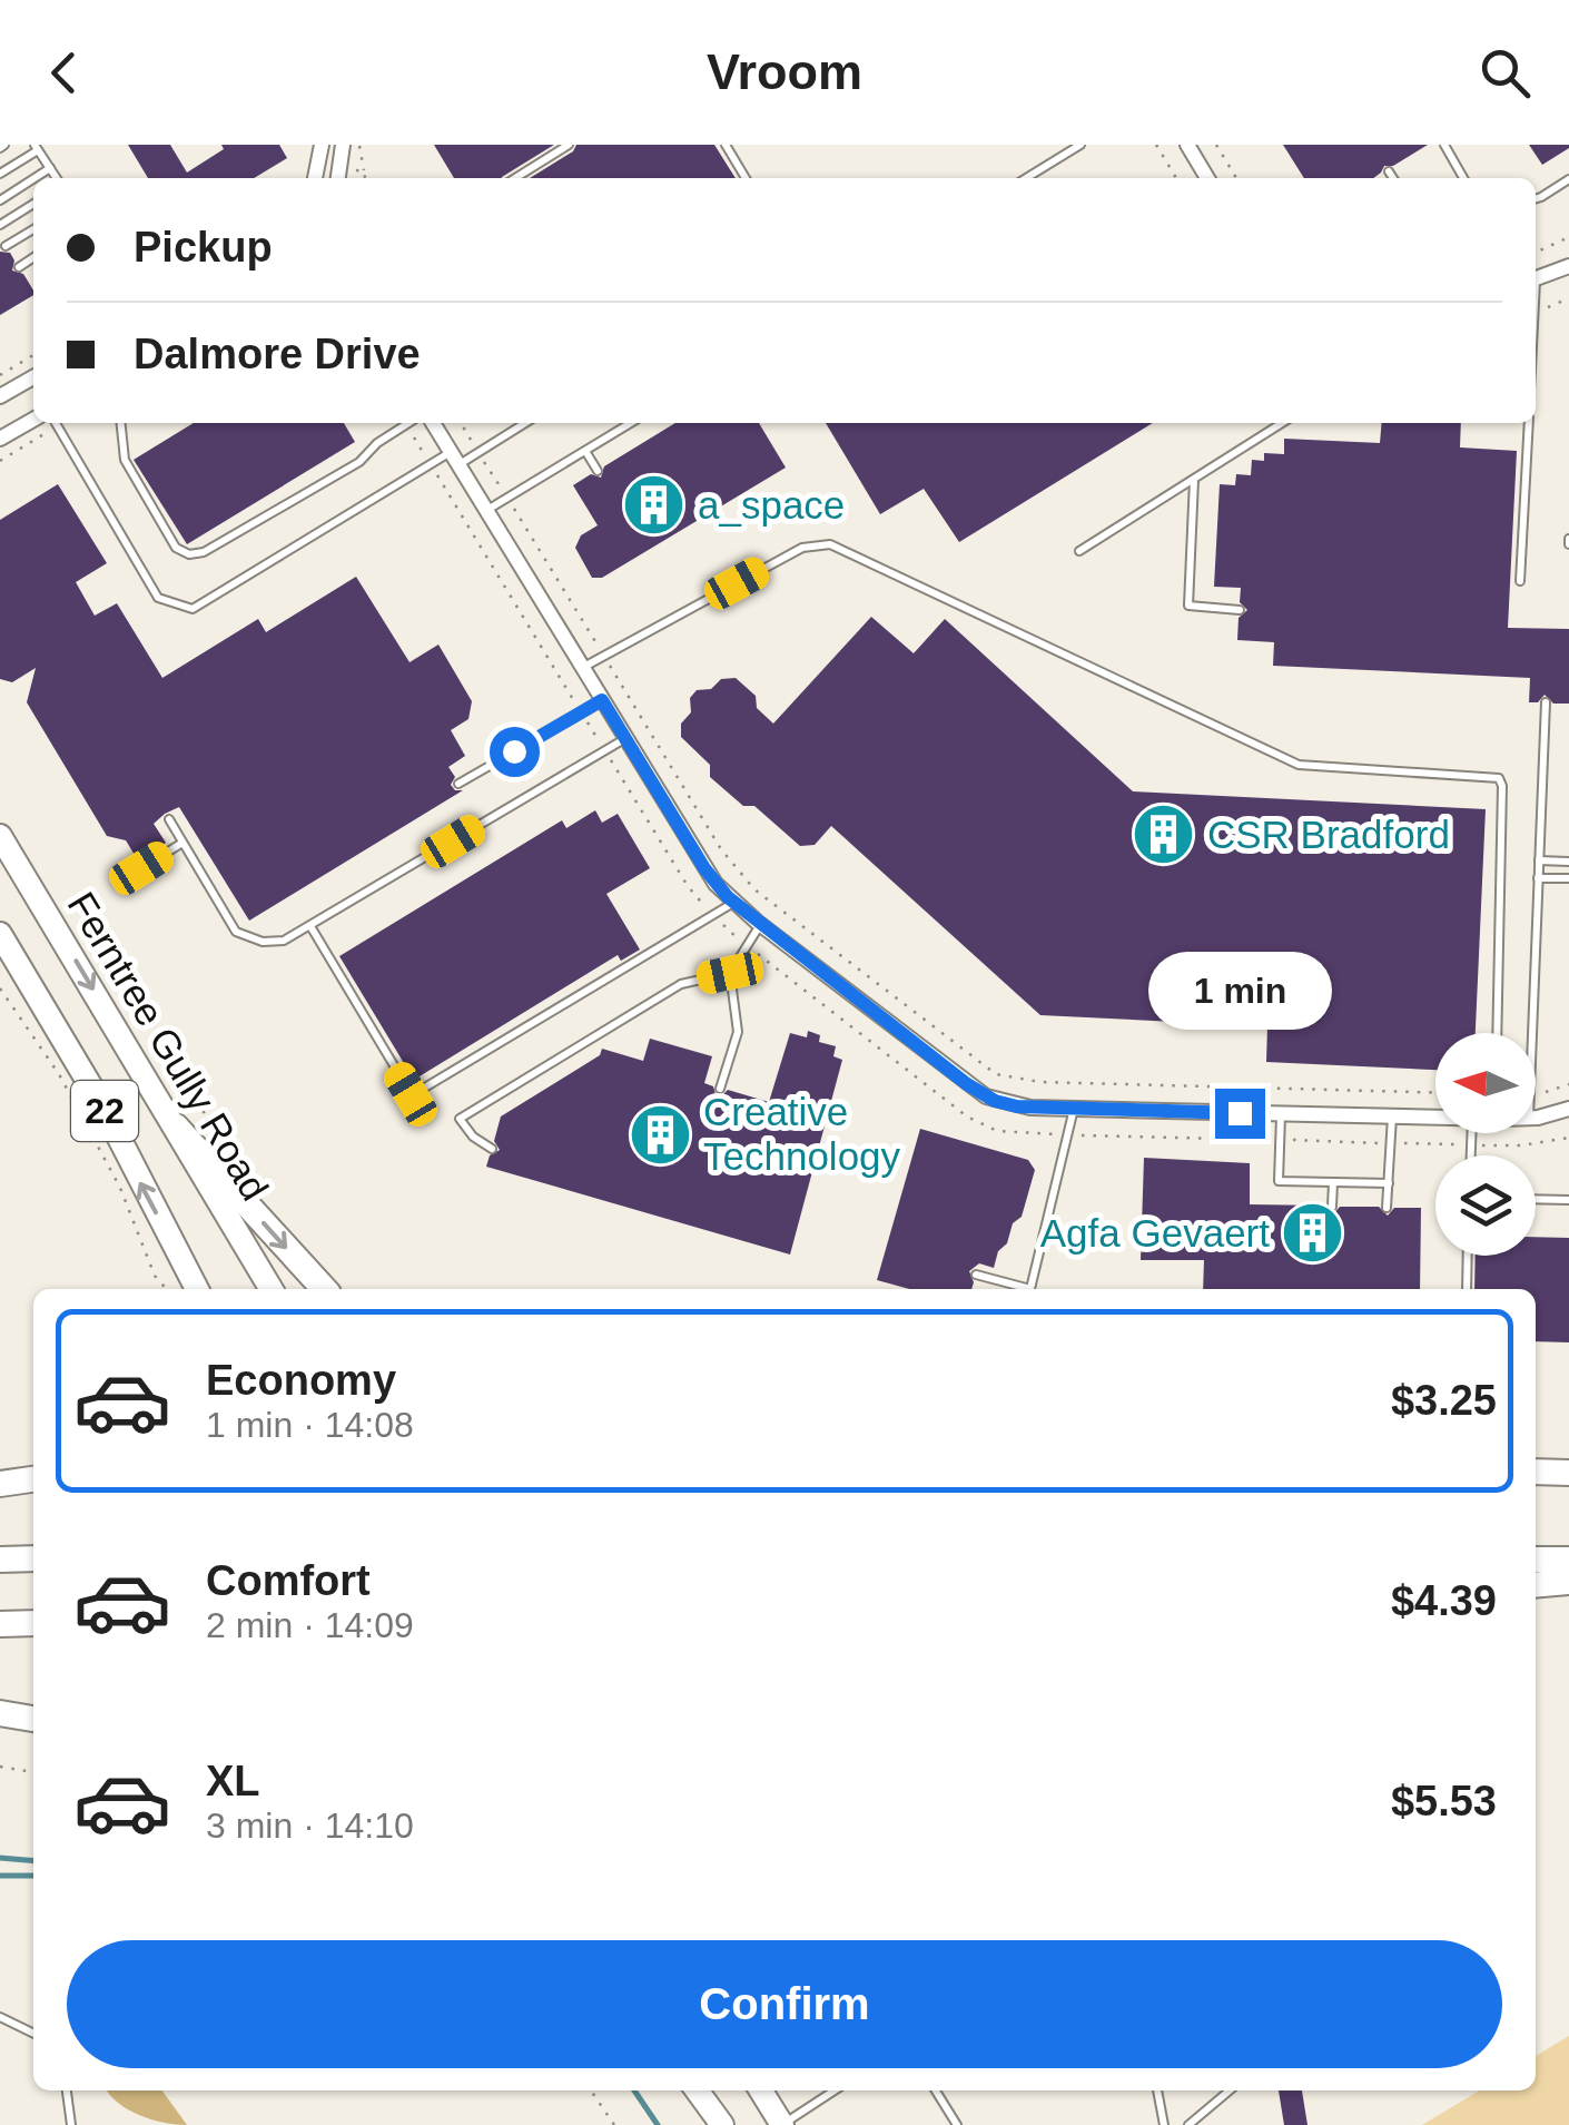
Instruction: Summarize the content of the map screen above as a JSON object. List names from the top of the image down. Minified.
{"streets":{"main road":["Ferntree Gully Road","22"]},"places":{"building":["a_space","CSR Bradford","Creative Technology","Agfa Gevaert"]},"north":"left","page":{"header":"Vroom","banner":["Pickup","Dalmore Drive"],"bubble":"1 min","list":[{"name":"Economy","note":"1 min · 14:08","value":"$3.25"},{"name":"Comfort","note":"2 min · 14:09","value":"$4.39"},{"name":"XL","note":"3 min · 14:10","value":"$5.53"}],"buttons":"Confirm"}}
